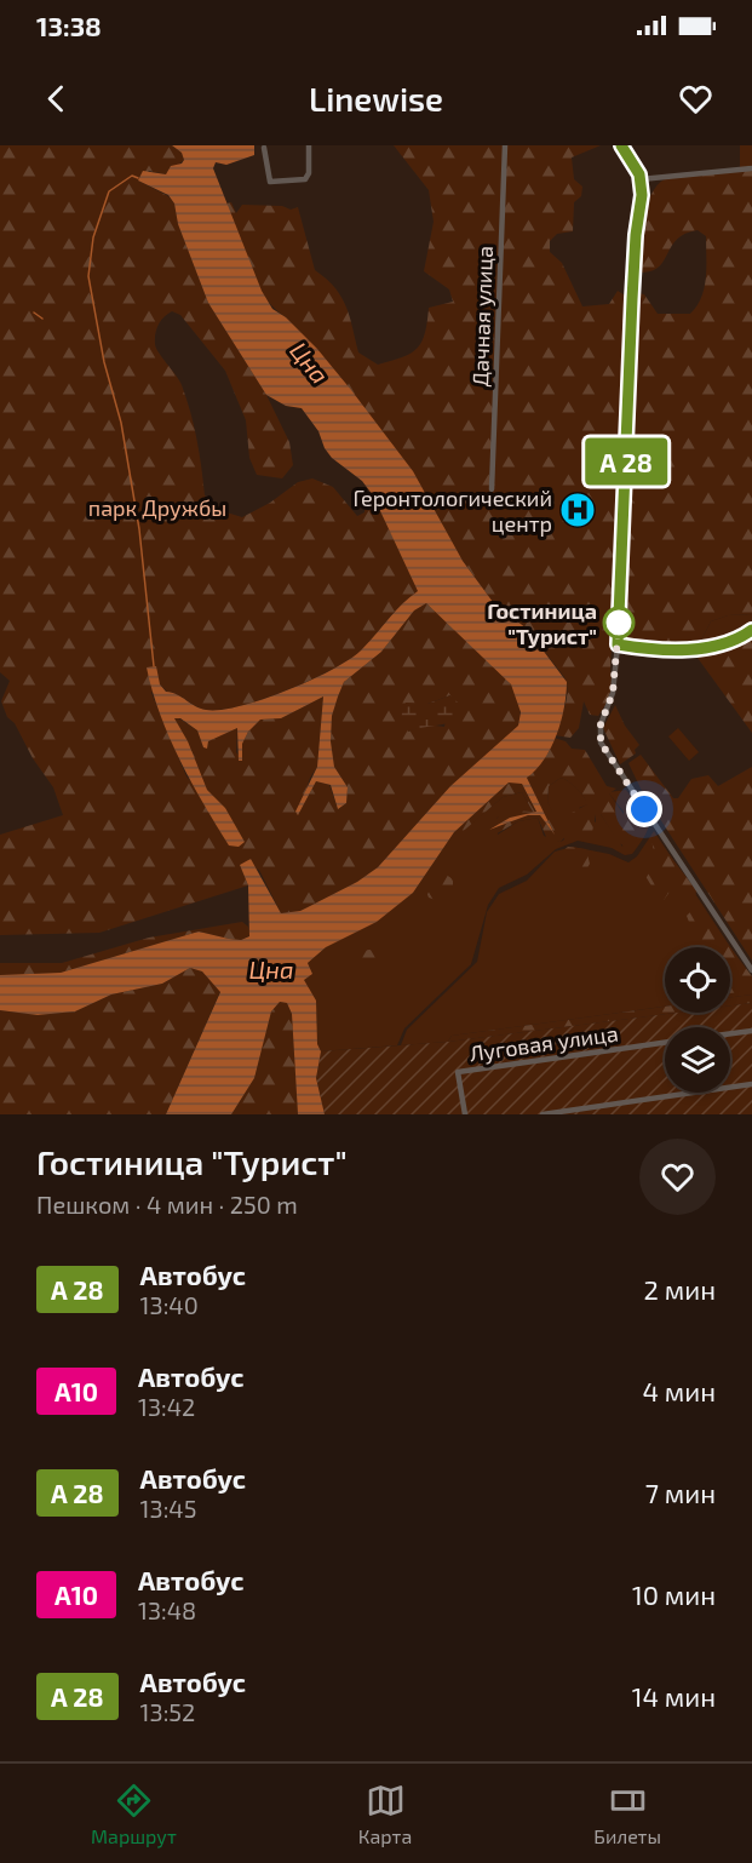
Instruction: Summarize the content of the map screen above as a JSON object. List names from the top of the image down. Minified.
{"streets":{"street":["Дачная улица","Луговая улица"]},"water":["Цна"],"parks":["парк Дружбы"],"places":{"hospital":["Геронтологический центр"],"other":["Гостиница \"Турист\""]},"page":{"status":"13:38","header":"Linewise","on_map":"А 28","heading":["Гостиница \"Турист\"","Пешком · 4 мин · 250 m"],"list":[{"mark":"А 28","name":"Автобус","note":"13:40","value":"2 мин"},{"mark":"А10","name":"Автобус","note":"13:42","value":"4 мин"},{"mark":"А 28","name":"Автобус","note":"13:45","value":"7 мин"},{"mark":"А10","name":"Автобус","note":"13:48","value":"10 мин"},{"mark":"А 28","name":"Автобус","note":"13:52","value":"14 мин"}],"tabs":["Маршрут","Карта","Билеты"]}}
